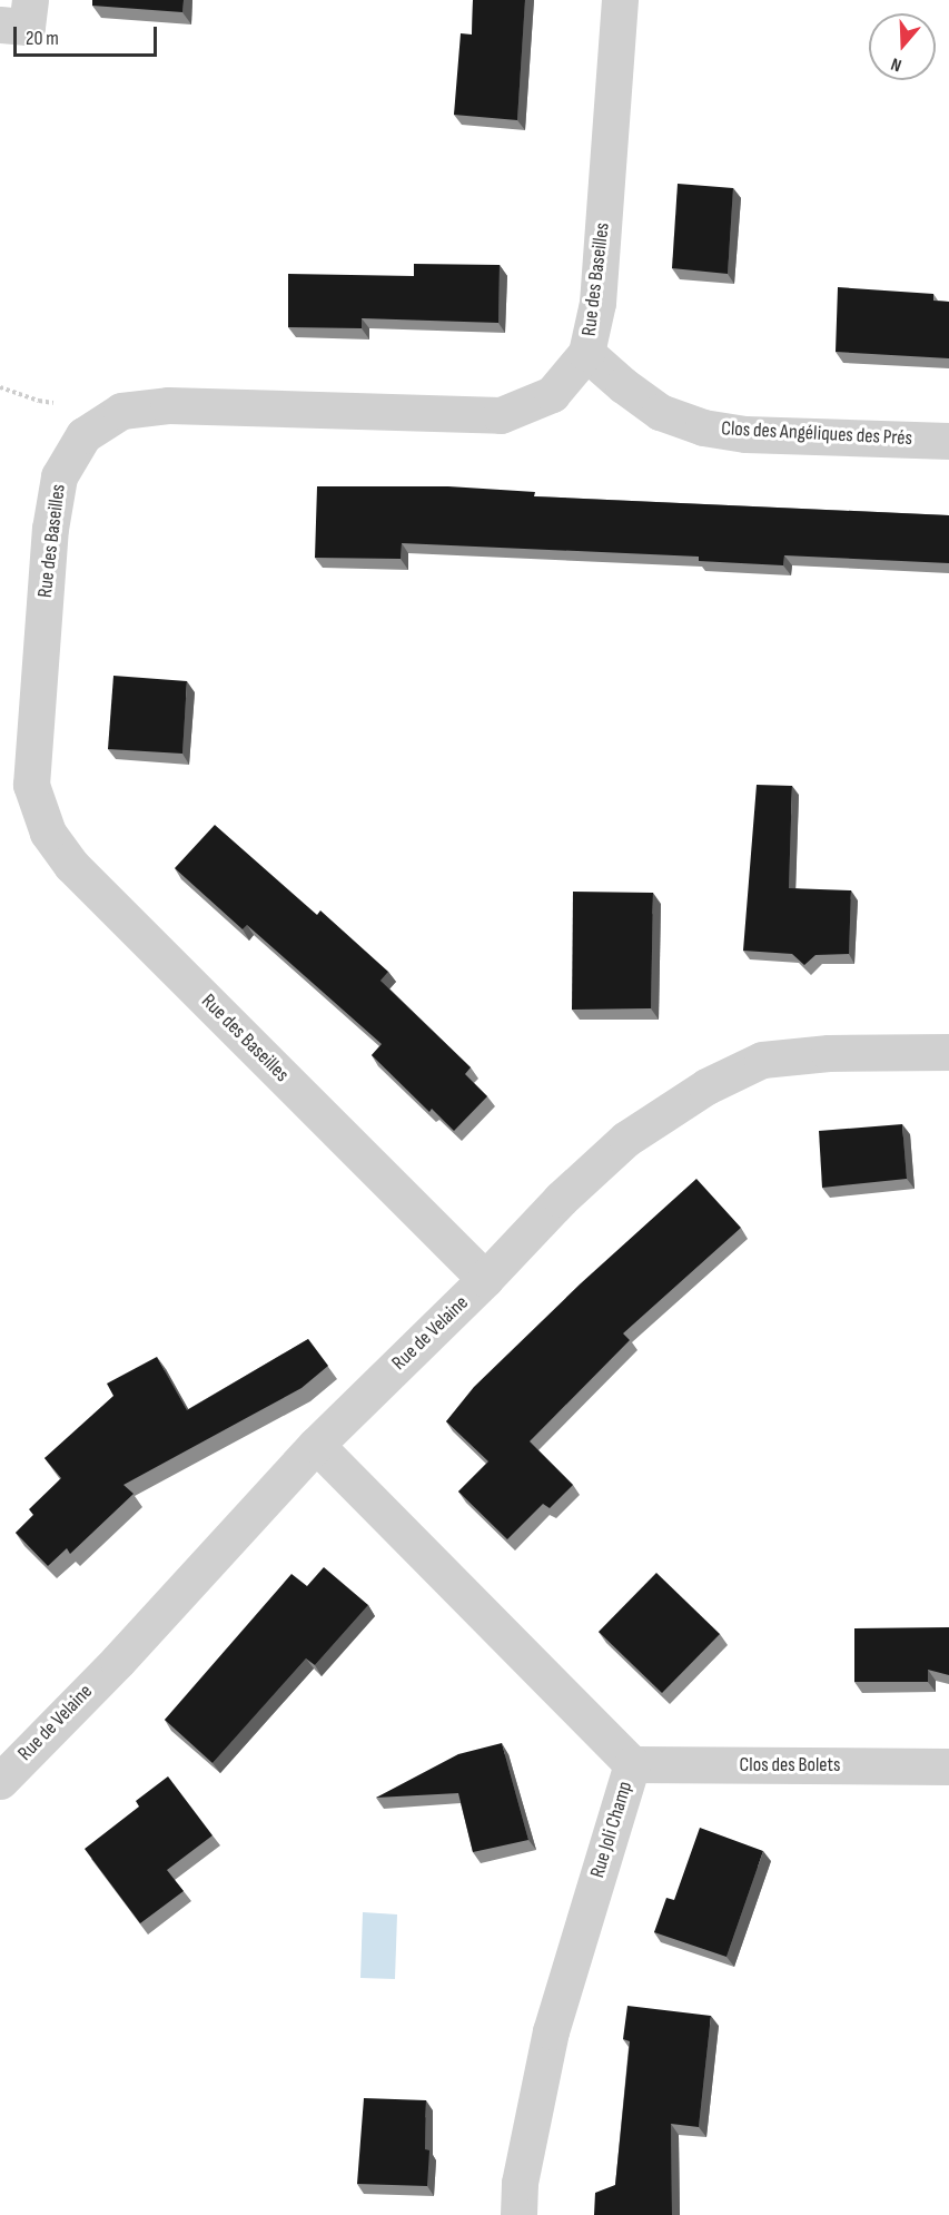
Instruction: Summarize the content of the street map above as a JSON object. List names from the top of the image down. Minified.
{"streets":{"street":["Rue des Baseilles","Clos des Angéliques des Prés","Rue de Velaine","Clos des Bolets","Rue Joli Champ"]},"crossings":[["Rue des Baseilles","Clos des Angéliques des Prés"],["Rue des Baseilles","Rue de Velaine"],["Rue de Velaine","Rue Joli Champ"],["Clos des Bolets","Rue Joli Champ"]],"scale_bar":"20 m","north":"bottom"}
